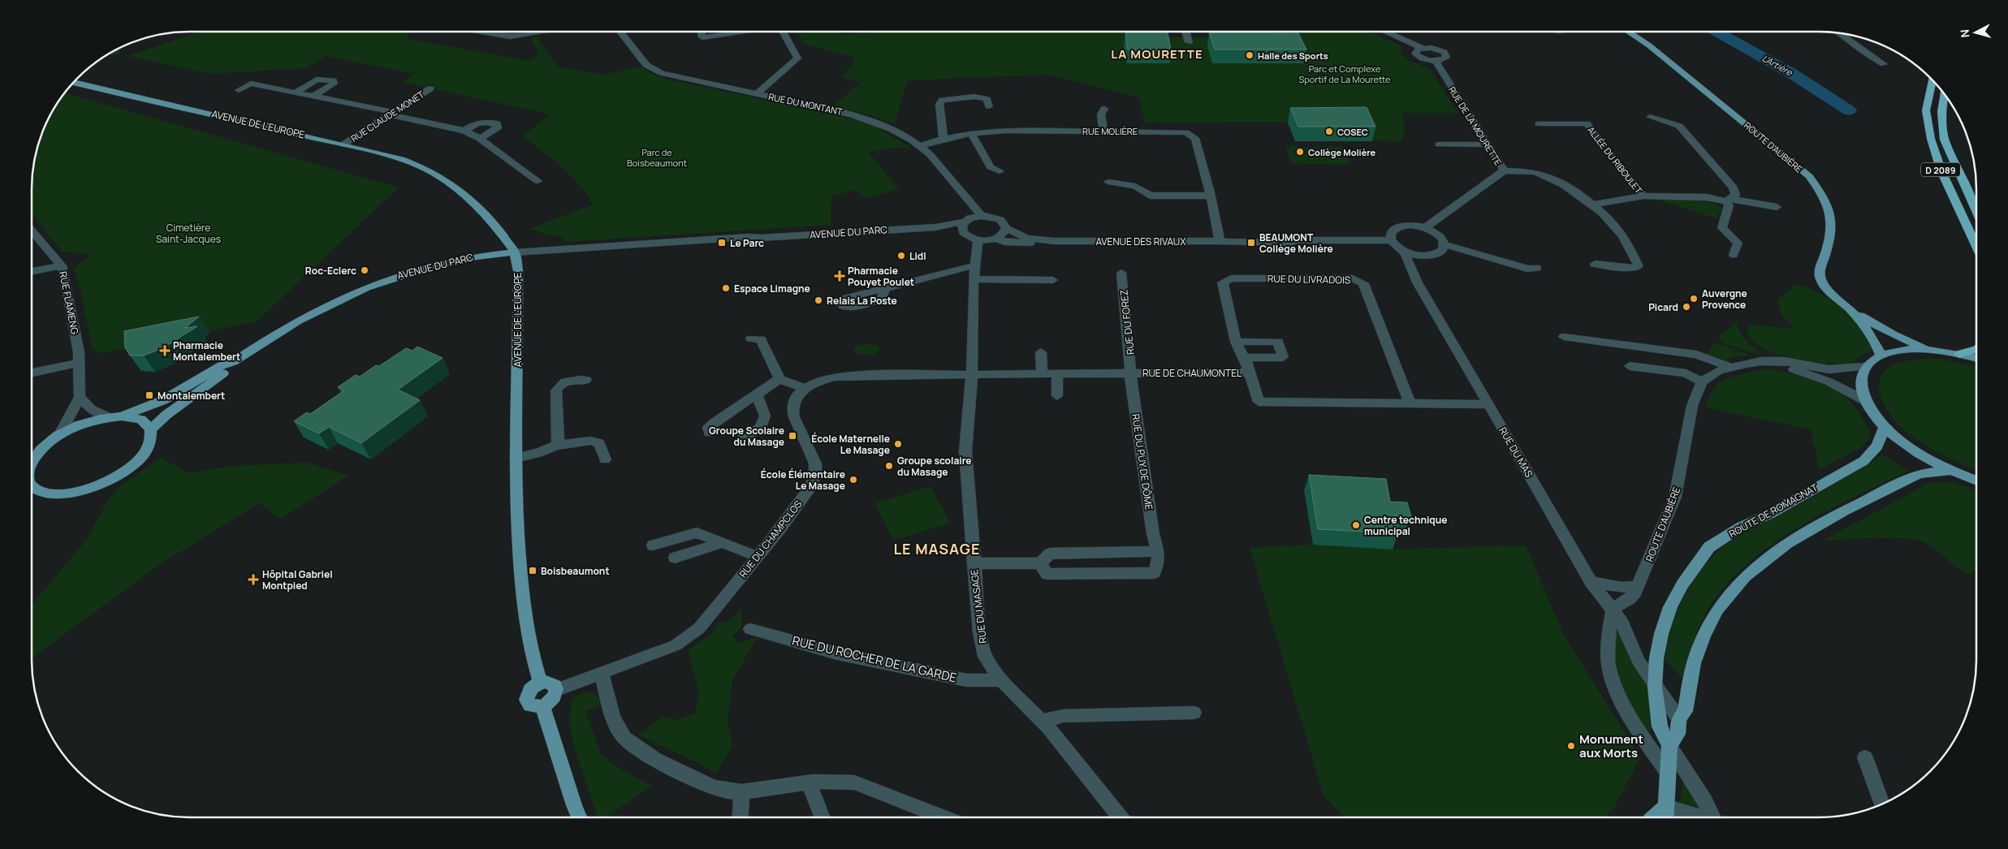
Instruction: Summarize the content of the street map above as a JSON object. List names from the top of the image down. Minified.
{"streets":{"highway":["D 2089"],"main road":["AVENUE DE L'EUROPE","ROUTE D'AUBIÈRE","AVENUE DU PARC","ROUTE DE ROMAGNAT"],"street":["RUE DU MONTANT","RUE CLAUDE MONET","RUE DE LA MOURETTE","RUE MOLIÈRE","ALLÉE DU RIBOULET","AVENUE DES RIVAUX","RUE DU LIVRADOIS","RUE FLAMENG","RUE DU FOREZ","RUE DE CHAUMONTEL","RUE DU MAS","RUE DU PUY DE DÔME","RUE DU CHAMPCLOS","RUE DU MASAGE","RUE DU ROCHER DE LA GARDE"]},"crossings":[["RUE DU MONTANT","RUE MOLIÈRE"],["RUE DU MONTANT","AVENUE DU PARC"],["RUE DU MONTANT","AVENUE DES RIVAUX"],["RUE CLAUDE MONET","AVENUE DE L'EUROPE"],["AVENUE DE L'EUROPE","AVENUE DU PARC"],["AVENUE DE L'EUROPE","RUE DU CHAMPCLOS"],["RUE MOLIÈRE","AVENUE DES RIVAUX"],["ROUTE D'AUBIÈRE","RUE DU MAS"],["AVENUE DU PARC","AVENUE DES RIVAUX"],["AVENUE DU PARC","RUE DU MASAGE"],["AVENUE DES RIVAUX","RUE DU MASAGE"],["RUE DU LIVRADOIS","RUE DE CHAUMONTEL"],["RUE DU FOREZ","RUE DE CHAUMONTEL"],["RUE DU FOREZ","RUE DU PUY DE DÔME"],["RUE DE CHAUMONTEL","RUE DU MAS"],["RUE DE CHAUMONTEL","RUE DU PUY DE DÔME"],["RUE DE CHAUMONTEL","RUE DU CHAMPCLOS"],["RUE DE CHAUMONTEL","RUE DU MASAGE"],["RUE DU MAS","ROUTE DE ROMAGNAT"],["RUE DU CHAMPCLOS","RUE DU MASAGE"],["RUE DU MASAGE","RUE DU ROCHER DE LA GARDE"]],"districts":["LA MOURETTE","LE MASAGE"],"water":["L'Artière"],"parks":["Parc et Complexe Sportif de La Mourette","Parc de Boisbeaumont","Cimetière Saint-Jacques"],"places":{"other":["Halle des Sports","COSEC","Collège Molière","Lidl","Roc-Eclerc","Espace Limagne","Auvergne Provence","Relais La Poste","Picard","École Maternelle Le Masage","Groupe scolaire du Masage","École Élémentaire Le Masage","Centre technique municipal","Monument aux Morts"],"transit":["Le Parc","BEAUMONT Collège Molière","Montalembert","Groupe Scolaire du Masage","Boisbeaumont"],"health":["Pharmacie Pouyet Poulet","Pharmacie Montalembert","Hôpital Gabriel Montpied"]},"north":"left"}
